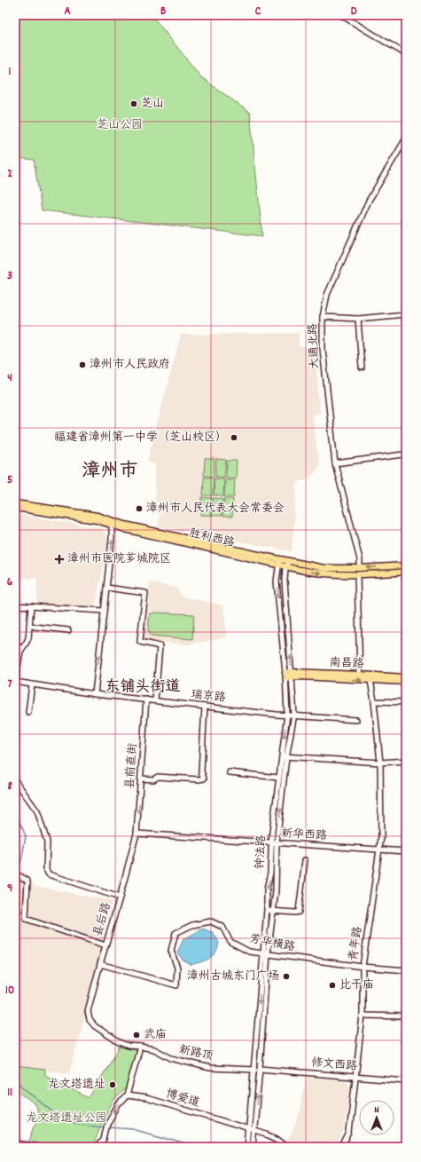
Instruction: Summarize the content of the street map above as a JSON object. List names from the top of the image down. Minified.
{"streets":{"main road":["胜利西路","南昌路"],"street":["大通北路","瑞京路","县前直街","新华西路","钟法路","县后路","芳华横路","青年路","新路顶","修文西路","博爱道"]},"crossings":[["胜利西路","钟法路"],["南昌路","钟法路"],["南昌路","青年路"],["瑞京路","县前直街"],["瑞京路","钟法路"],["县前直街","新华西路"],["县前直街","县后路"],["新华西路","钟法路"],["新华西路","县后路"],["新华西路","青年路"],["钟法路","芳华横路"],["钟法路","新路顶"],["钟法路","修文西路"],["钟法路","博爱道"],["县后路","芳华横路"],["县后路","新路顶"],["芳华横路","青年路"],["青年路","修文西路"],["新路顶","修文西路"]],"one_way":["县前直街"],"districts":["漳州市","东铺头街道"],"parks":["芝山公园","龙文塔遗址公园"],"places":{"other":["芝山","漳州市人民政府","福建省漳州第一中学（芝山校区）","漳州市人民代表大会常委会","漳州古城东门广场","比干庙","武庙","龙文塔遗址"],"health":["漳州市医院芗城院区"]},"north":"top","grid":{"columns":["A","B","C","D"],"rows":["1","2","3","4","5","6","7","8","9","10","11"]}}
